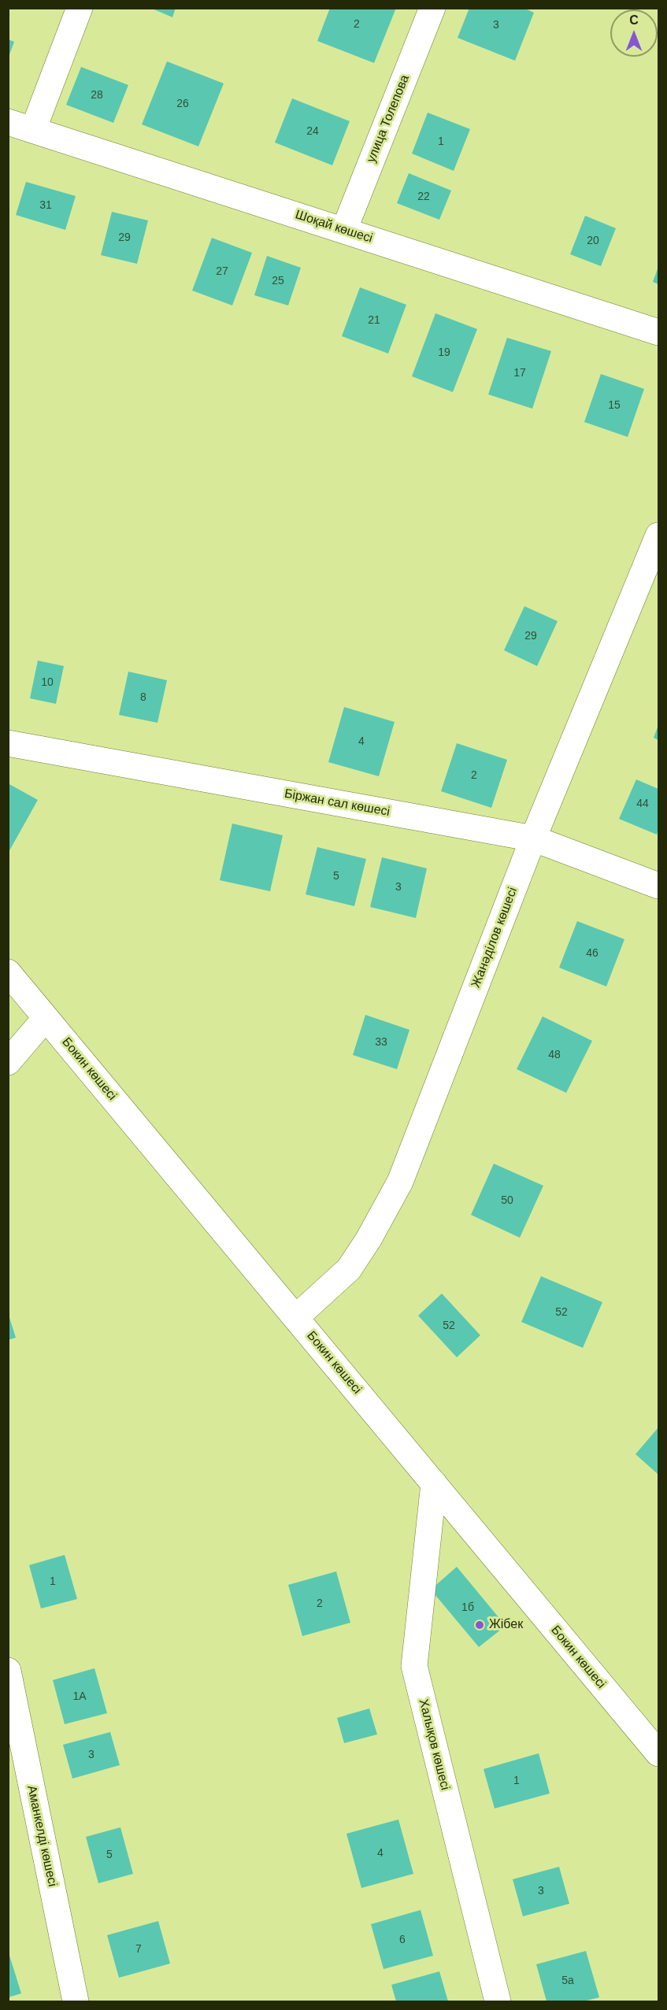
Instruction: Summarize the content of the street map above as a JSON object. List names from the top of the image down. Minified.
{"streets":{"street":["улица Толепова","Шоқай көшесі","Біржан сал көшесі","Жанәділов көшесі","Бокин көшесі","Халықов көшесі","Аманкелді көшесі"]},"crossings":[["улица Толепова","Шоқай көшесі"],["Біржан сал көшесі","Жанәділов көшесі"],["Жанәділов көшесі","Бокин көшесі"],["Бокин көшесі","Халықов көшесі"]],"places":["Жібек"],"house_numbers":["2","3","28","26","24","1","22","31","29","20","27","25","21","19","17","15","29","10","8","4","2","44","5","3","46","33","48","50","52","52","1","2","1б","1А","3","1","4","5","3","6","7","5а"],"north":"top"}
